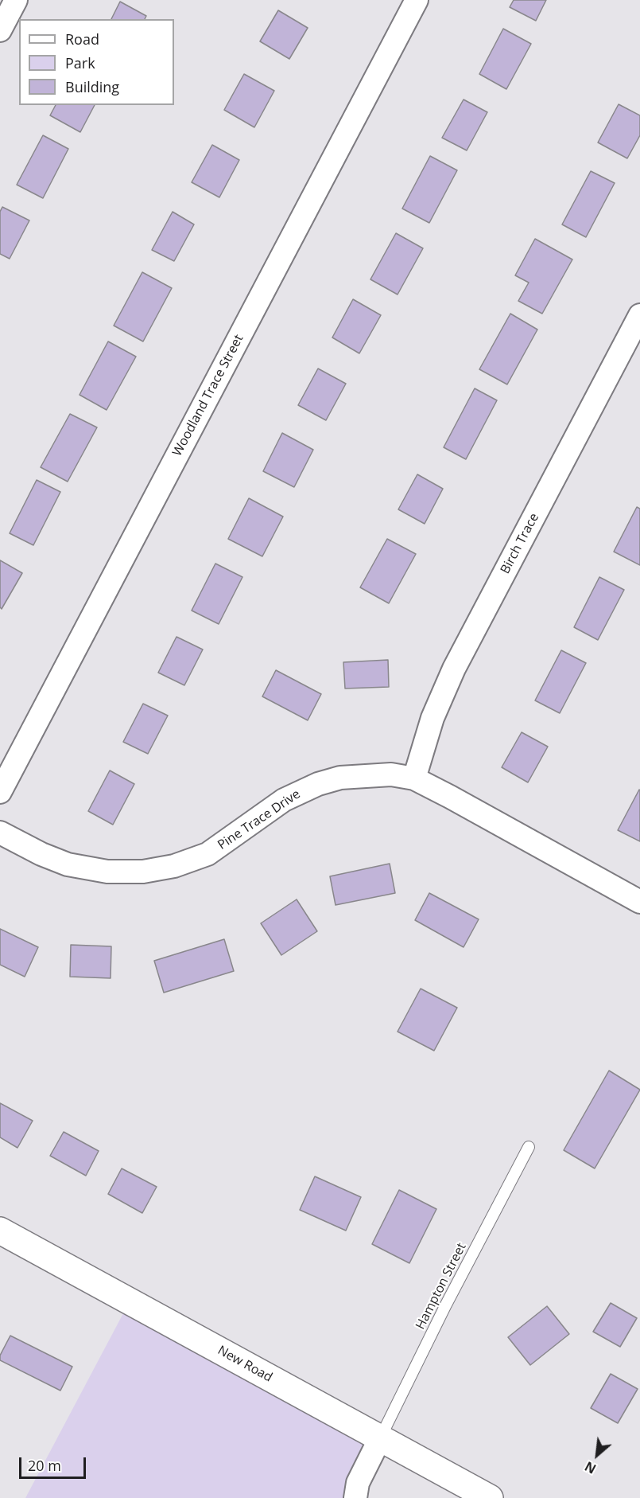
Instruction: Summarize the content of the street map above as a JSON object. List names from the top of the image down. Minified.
{"streets":{"street":["Woodland Trace Street","Birch Trace","Pine Trace Drive","New Road"],"lane":["Hampton Street"]},"crossings":[["Birch Trace","Pine Trace Drive"],["Hampton Street","New Road"]],"legend":["Road","Park","Building"],"scale_bar":"20 m","north":"bottom left"}
